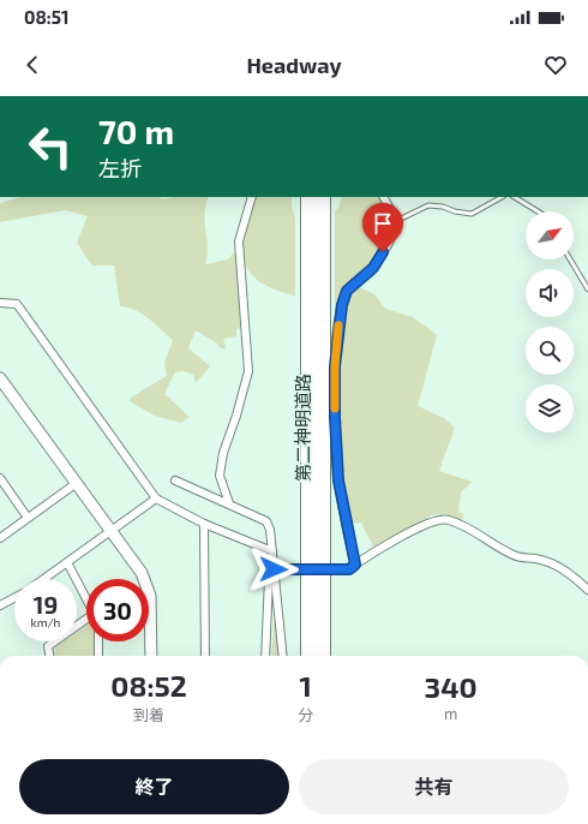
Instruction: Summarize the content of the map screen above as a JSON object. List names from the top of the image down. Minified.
{"streets":{"highway":["第二神明道路"]},"north":"top right","page":{"status":"08:51","header":"Headway","turn":["70 m","左折"],"speed":"19 km/h","limit":"30","eta":["08:52","到着","1","分","340","m"],"buttons":["終了","共有"]}}
